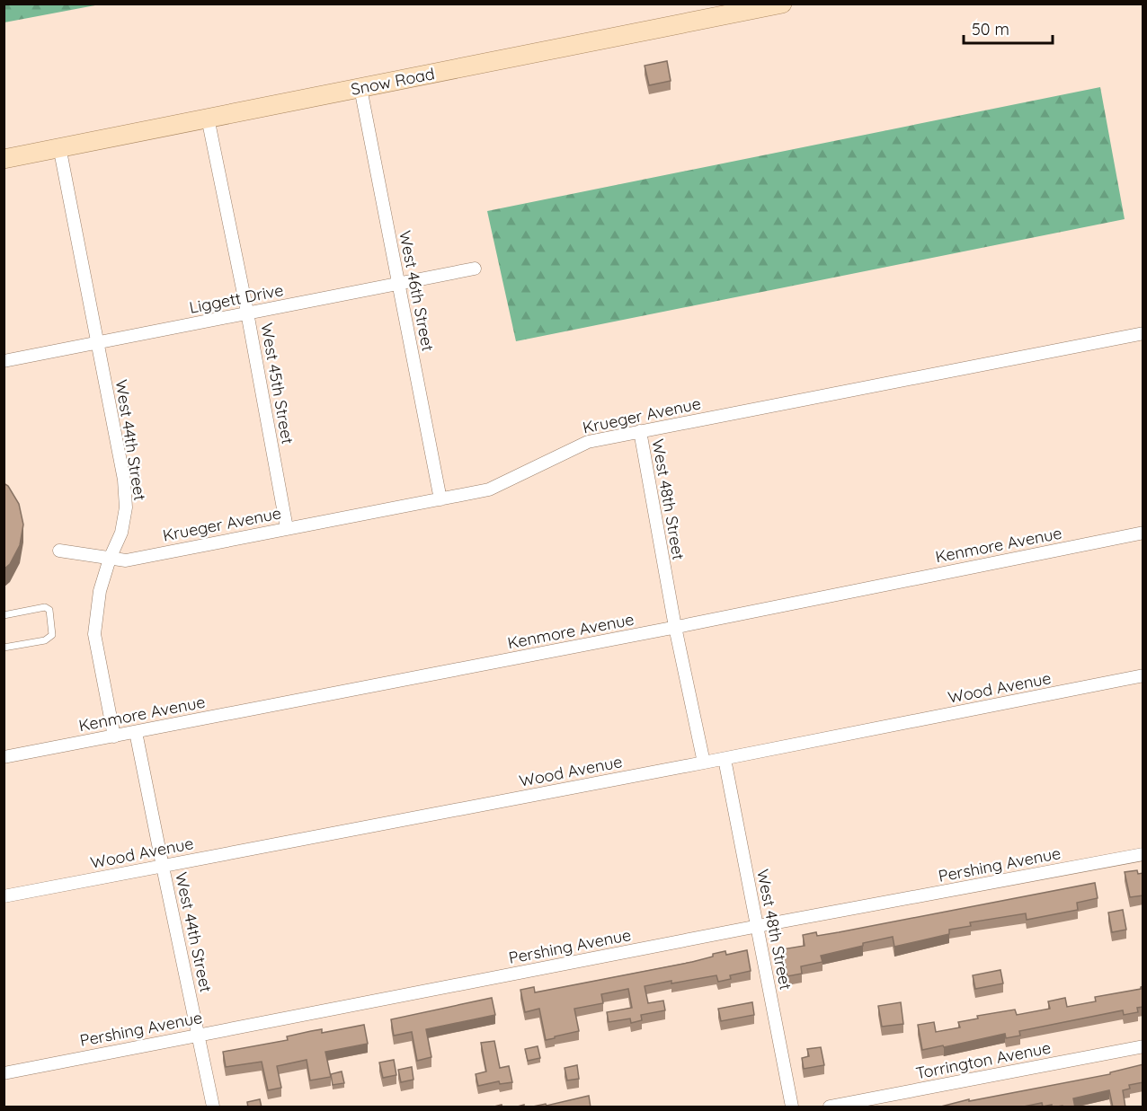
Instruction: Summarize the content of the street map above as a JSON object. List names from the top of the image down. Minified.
{"streets":{"main road":["Snow Road"],"street":["West 46th Street","Liggett Drive","West 45th Street","Krueger Avenue","West 44th Street","West 48th Street","Kenmore Avenue","Wood Avenue","Pershing Avenue","Torrington Avenue"]},"crossings":[["Snow Road","West 46th Street"],["Snow Road","West 45th Street"],["Snow Road","West 44th Street"],["West 46th Street","Liggett Drive"],["West 46th Street","Krueger Avenue"],["Liggett Drive","West 45th Street"],["Liggett Drive","West 44th Street"],["West 45th Street","Krueger Avenue"],["Krueger Avenue","West 44th Street"],["Krueger Avenue","West 48th Street"],["West 44th Street","Kenmore Avenue"],["West 44th Street","Wood Avenue"],["West 44th Street","Pershing Avenue"],["West 48th Street","Kenmore Avenue"],["West 48th Street","Wood Avenue"],["West 48th Street","Pershing Avenue"]],"scale_bar":"50 m"}
